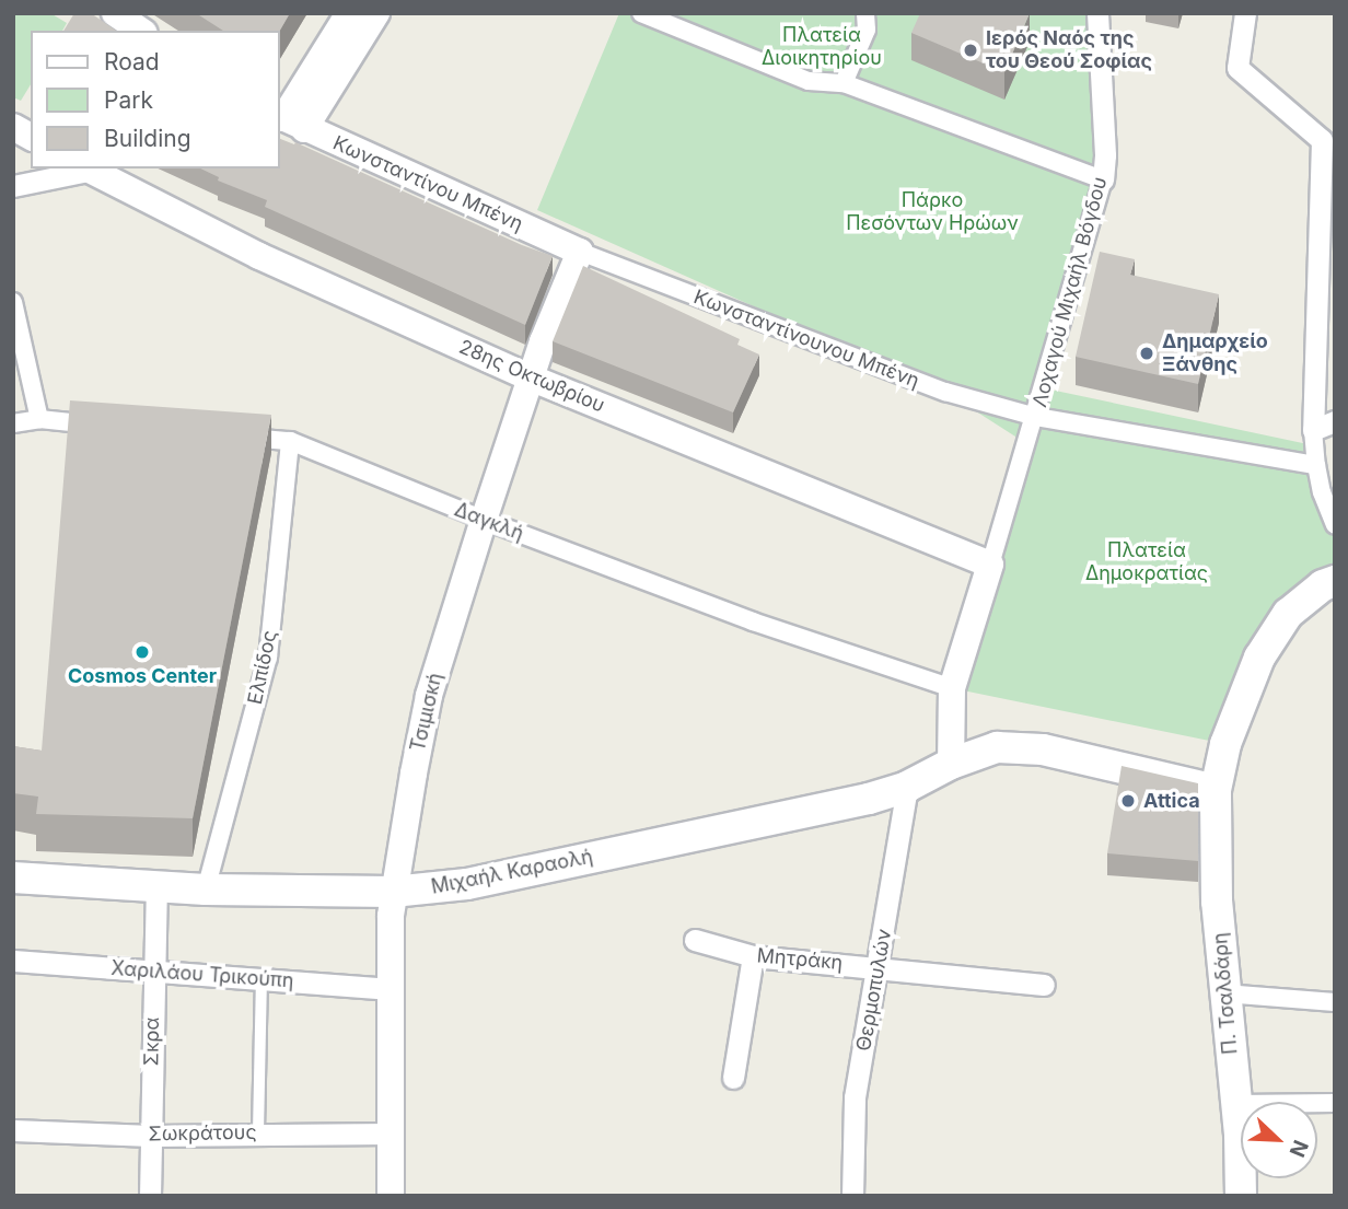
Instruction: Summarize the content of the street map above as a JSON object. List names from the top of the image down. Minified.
{"streets":{"main road":["Μιχαήλ Καραολή","Π. Τσαλδάρη"],"street":["Κωνσταντίνου Μπένη","Λοχαγού Μιχαήλ Βόγδου","Κωνσταντίνουνου Μπένη","28ης Οκτωβρίου","Δαγκλή","Ελπίδος","Τσιμισκή","Μητράκη","Χαριλάου Τρικούπη","Θερμοπυλών","Σκρα","Σωκράτους"]},"crossings":[["Κωνσταντίνου Μπένη","Κωνσταντίνουνου Μπένη"],["Κωνσταντίνου Μπένη","Τσιμισκή"],["Λοχαγού Μιχαήλ Βόγδου","Κωνσταντίνουνου Μπένη"],["Λοχαγού Μιχαήλ Βόγδου","28ης Οκτωβρίου"],["Κωνσταντίνουνου Μπένη","Τσιμισκή"],["28ης Οκτωβρίου","Τσιμισκή"],["Δαγκλή","Ελπίδος"],["Δαγκλή","Τσιμισκή"],["Ελπίδος","Μιχαήλ Καραολή"],["Τσιμισκή","Μιχαήλ Καραολή"],["Τσιμισκή","Χαριλάου Τρικούπη"],["Τσιμισκή","Σωκράτους"],["Μιχαήλ Καραολή","Θερμοπυλών"],["Μιχαήλ Καραολή","Π. Τσαλδάρη"],["Μιχαήλ Καραολή","Σκρα"],["Μητράκη","Θερμοπυλών"],["Χαριλάου Τρικούπη","Σκρα"],["Σκρα","Σωκράτους"]],"parks":["Πλατεία Διοικητηρίου","Πάρκο Πεσόντων Ηρώων","Πλατεία Δημοκρατίας"],"places":["Ιερός Ναός της του Θεού Σοφίας","Δημαρχείο Ξάνθης","Cosmos Center","Attica"],"legend":["Road","Park","Building"],"north":"bottom right"}
